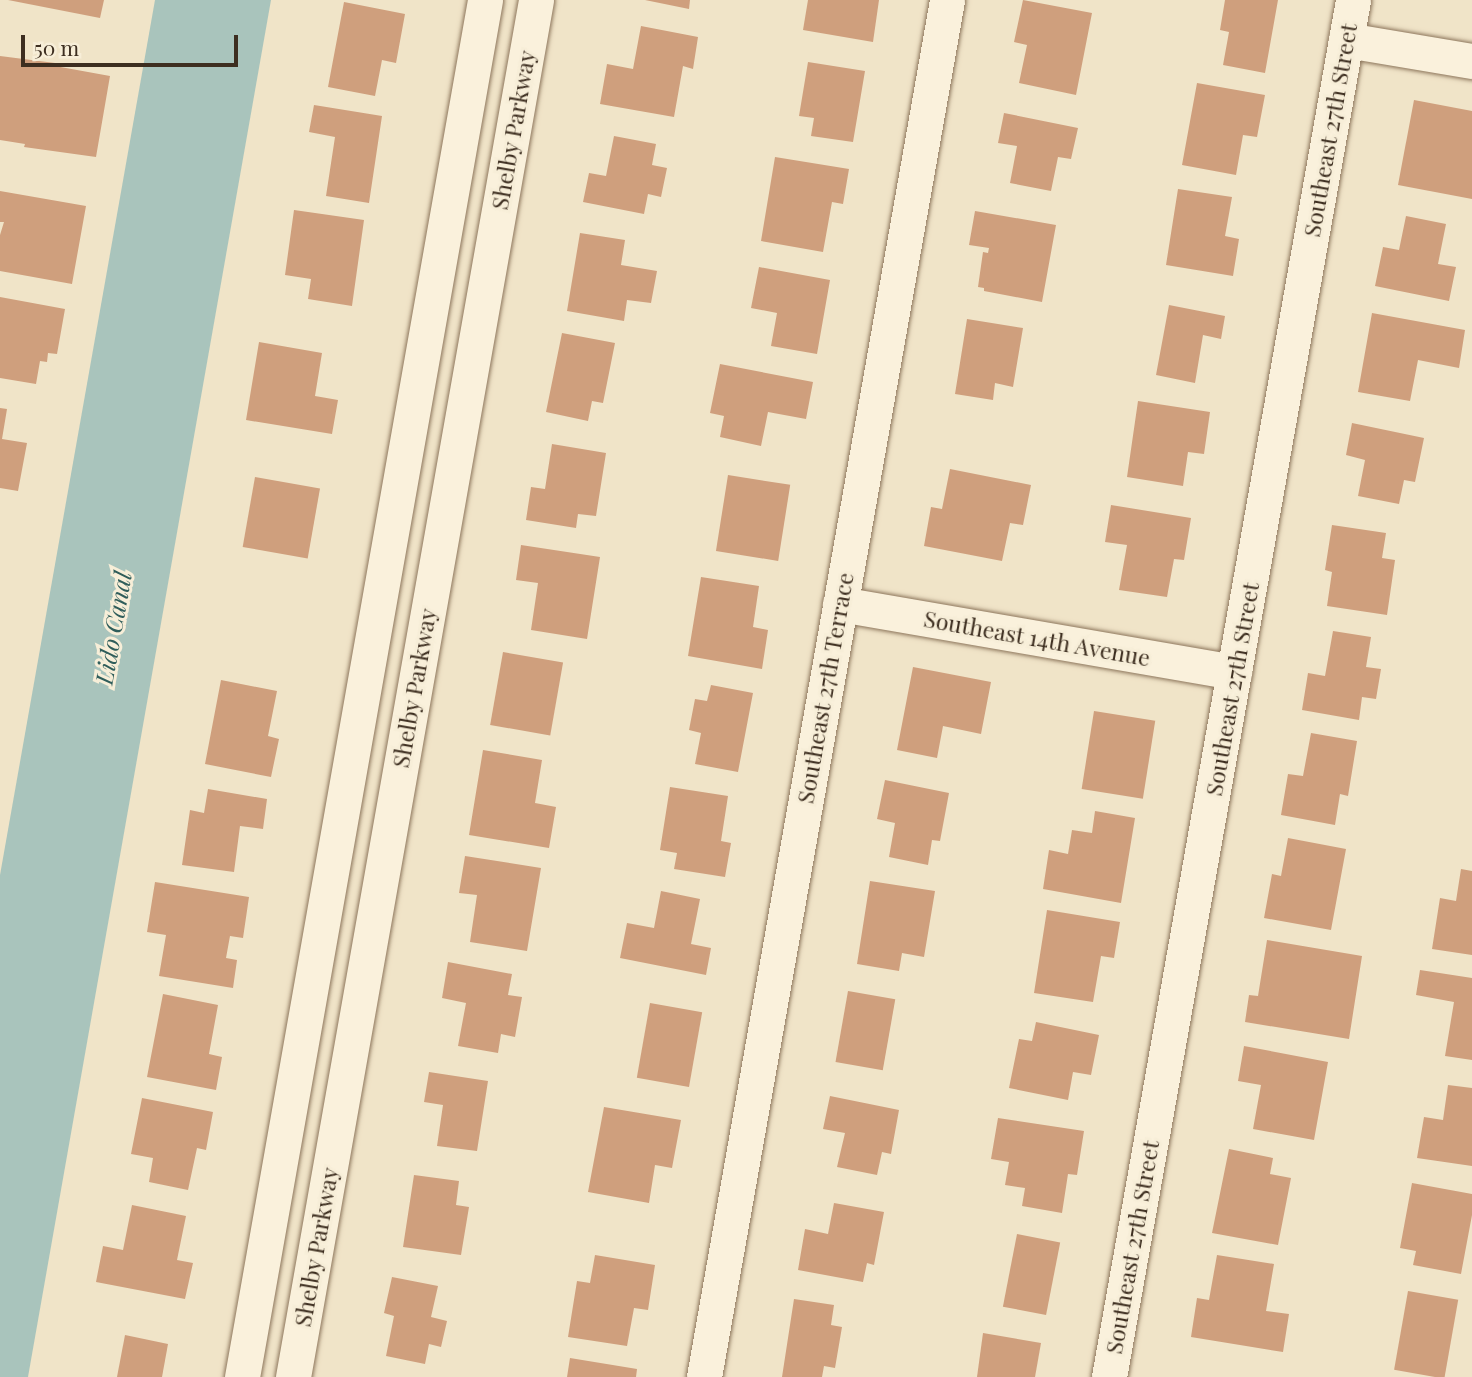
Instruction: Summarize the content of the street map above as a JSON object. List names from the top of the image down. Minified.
{"streets":{"street":["Shelby Parkway","Southeast 27th Street","Southeast 14th Avenue","Southeast 27th Terrace"]},"crossings":[["Southeast 27th Street","Southeast 14th Avenue"],["Southeast 14th Avenue","Southeast 27th Terrace"]],"water":["Lido Canal"],"scale_bar":"50 m"}
